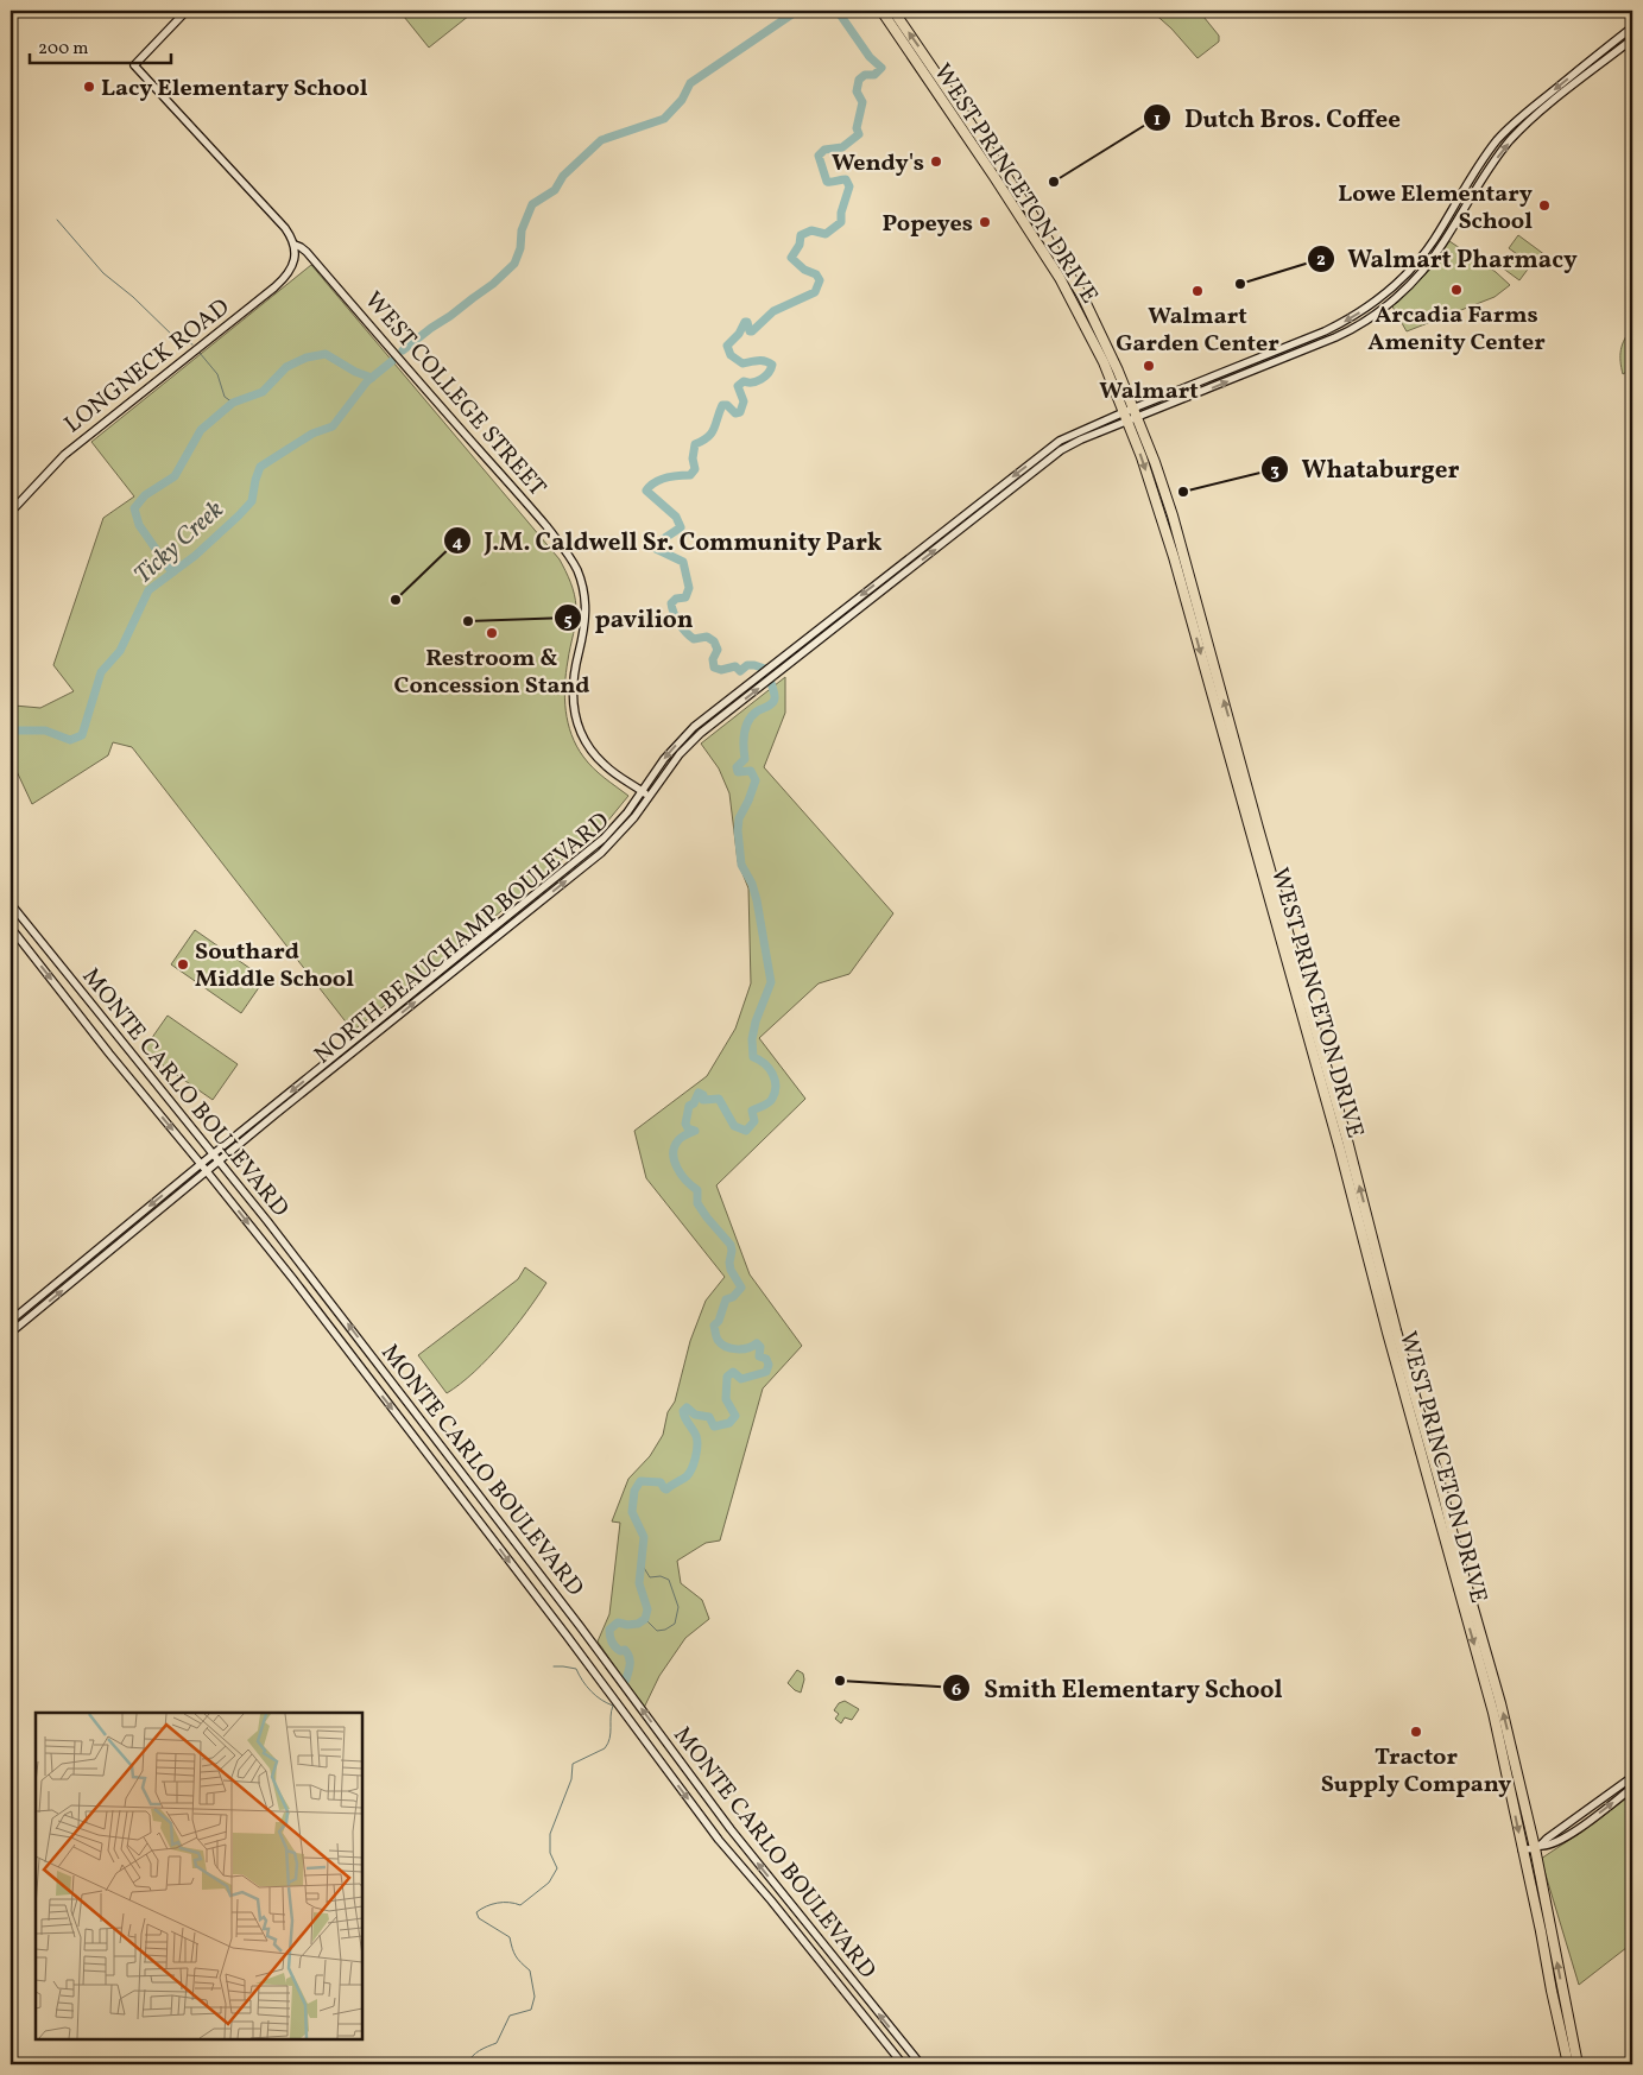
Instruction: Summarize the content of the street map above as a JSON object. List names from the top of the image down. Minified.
{"streets":{"highway":["WEST PRINCETON DRIVE"],"street":["LONGNECK ROAD","WEST COLLEGE STREET","NORTH BEAUCHAMP BOULEVARD","MONTE CARLO BOULEVARD"]},"crossings":[["WEST PRINCETON DRIVE","NORTH BEAUCHAMP BOULEVARD"],["LONGNECK ROAD","WEST COLLEGE STREET"],["WEST COLLEGE STREET","NORTH BEAUCHAMP BOULEVARD"],["NORTH BEAUCHAMP BOULEVARD","MONTE CARLO BOULEVARD"]],"water":["Ticky Creek"],"places":["Lacy Elementary School","Wendy's","Dutch Bros. Coffee","Lowe Elementary School","Popeyes","Walmart Pharmacy","Arcadia Farms Amenity Center","Walmart Garden Center","Walmart","Whataburger","J.M. Caldwell Sr. Community Park","pavilion","Restroom & Concession Stand","Southard Middle School","Smith Elementary School","Tractor Supply Company"],"scale_bar":"200 m"}
